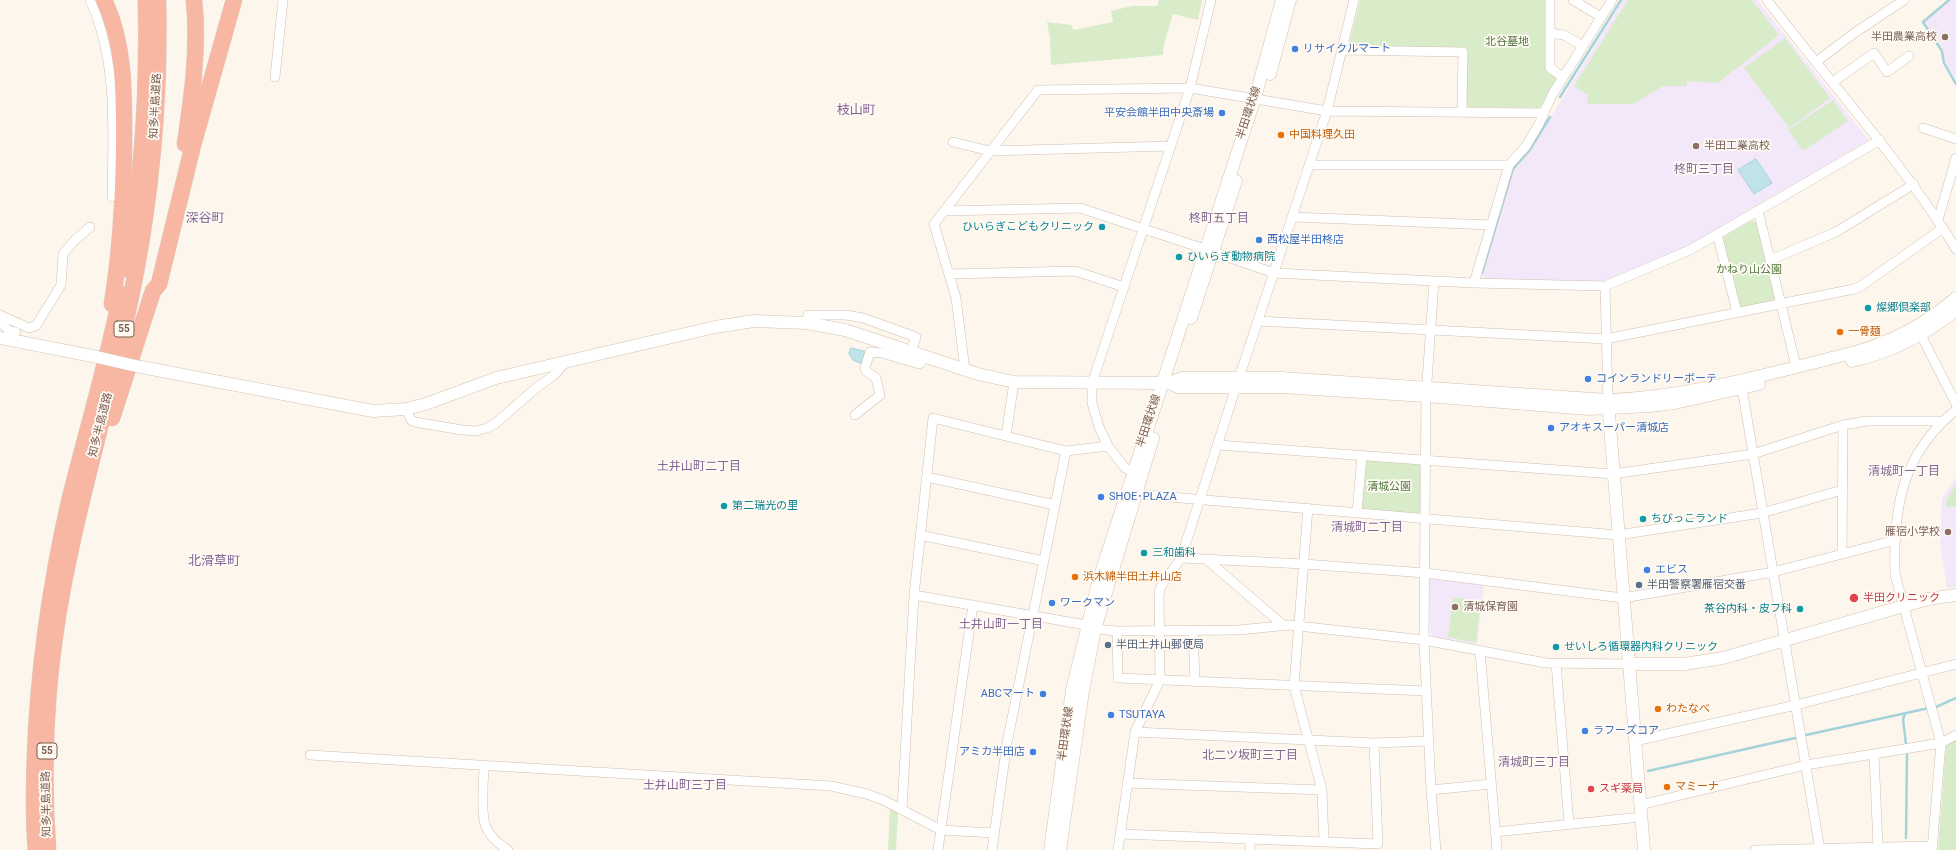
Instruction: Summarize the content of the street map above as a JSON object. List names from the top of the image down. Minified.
{"streets":{"highway":["知多半島道路","55"],"street":["半田環状線"]},"districts":["枝山町","柊町三丁目","深谷町","柊町五丁目","土井山町二丁目","清城町一丁目","清城町二丁目","北滑草町","土井山町一丁目","北二ツ坂町三丁目","清城町三丁目","土井山町三丁目"],"parks":["北谷墓地","かねり山公園","清城公園"],"places":["半田農業高校","リサイクルマート","平安会館半田中央斎場","中国料理久田","半田工業高校","ひいらぎこどもクリニック","西松屋半田柊店","ひいらぎ動物病院","燦郷倶楽部","一骨麺","コインランドリーボーテ","アオキスーパー清城店","SHOE･PLAZA","第二瑞光の里","ちびっこランド","雁宿小学校","三和歯科","エビス","浜木綿半田土井山店","半田警察署雁宿交番","半田クリニック","ワークマン","清城保育園","茶谷内科・皮フ科","半田土井山郵便局","せいしろ循環器内科クリニック","ABCマート","わたなべ","TSUTAYA","ラフーズコア","アミカ半田店","マミーナ","スギ薬局"]}
